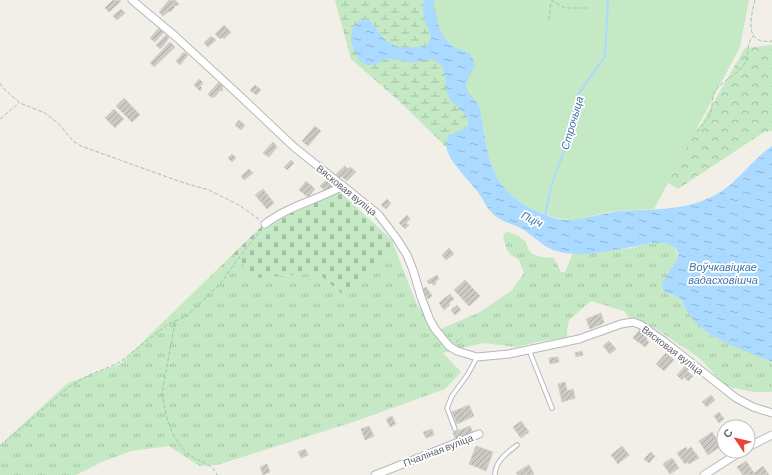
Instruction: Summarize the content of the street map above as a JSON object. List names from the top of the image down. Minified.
{"streets":{"street":["Вясковая вуліца","Пчаліная вуліца"]},"water":["Строчыца","Пціч","Воўчкавіцкае вадасховішча"],"north":"top left"}
